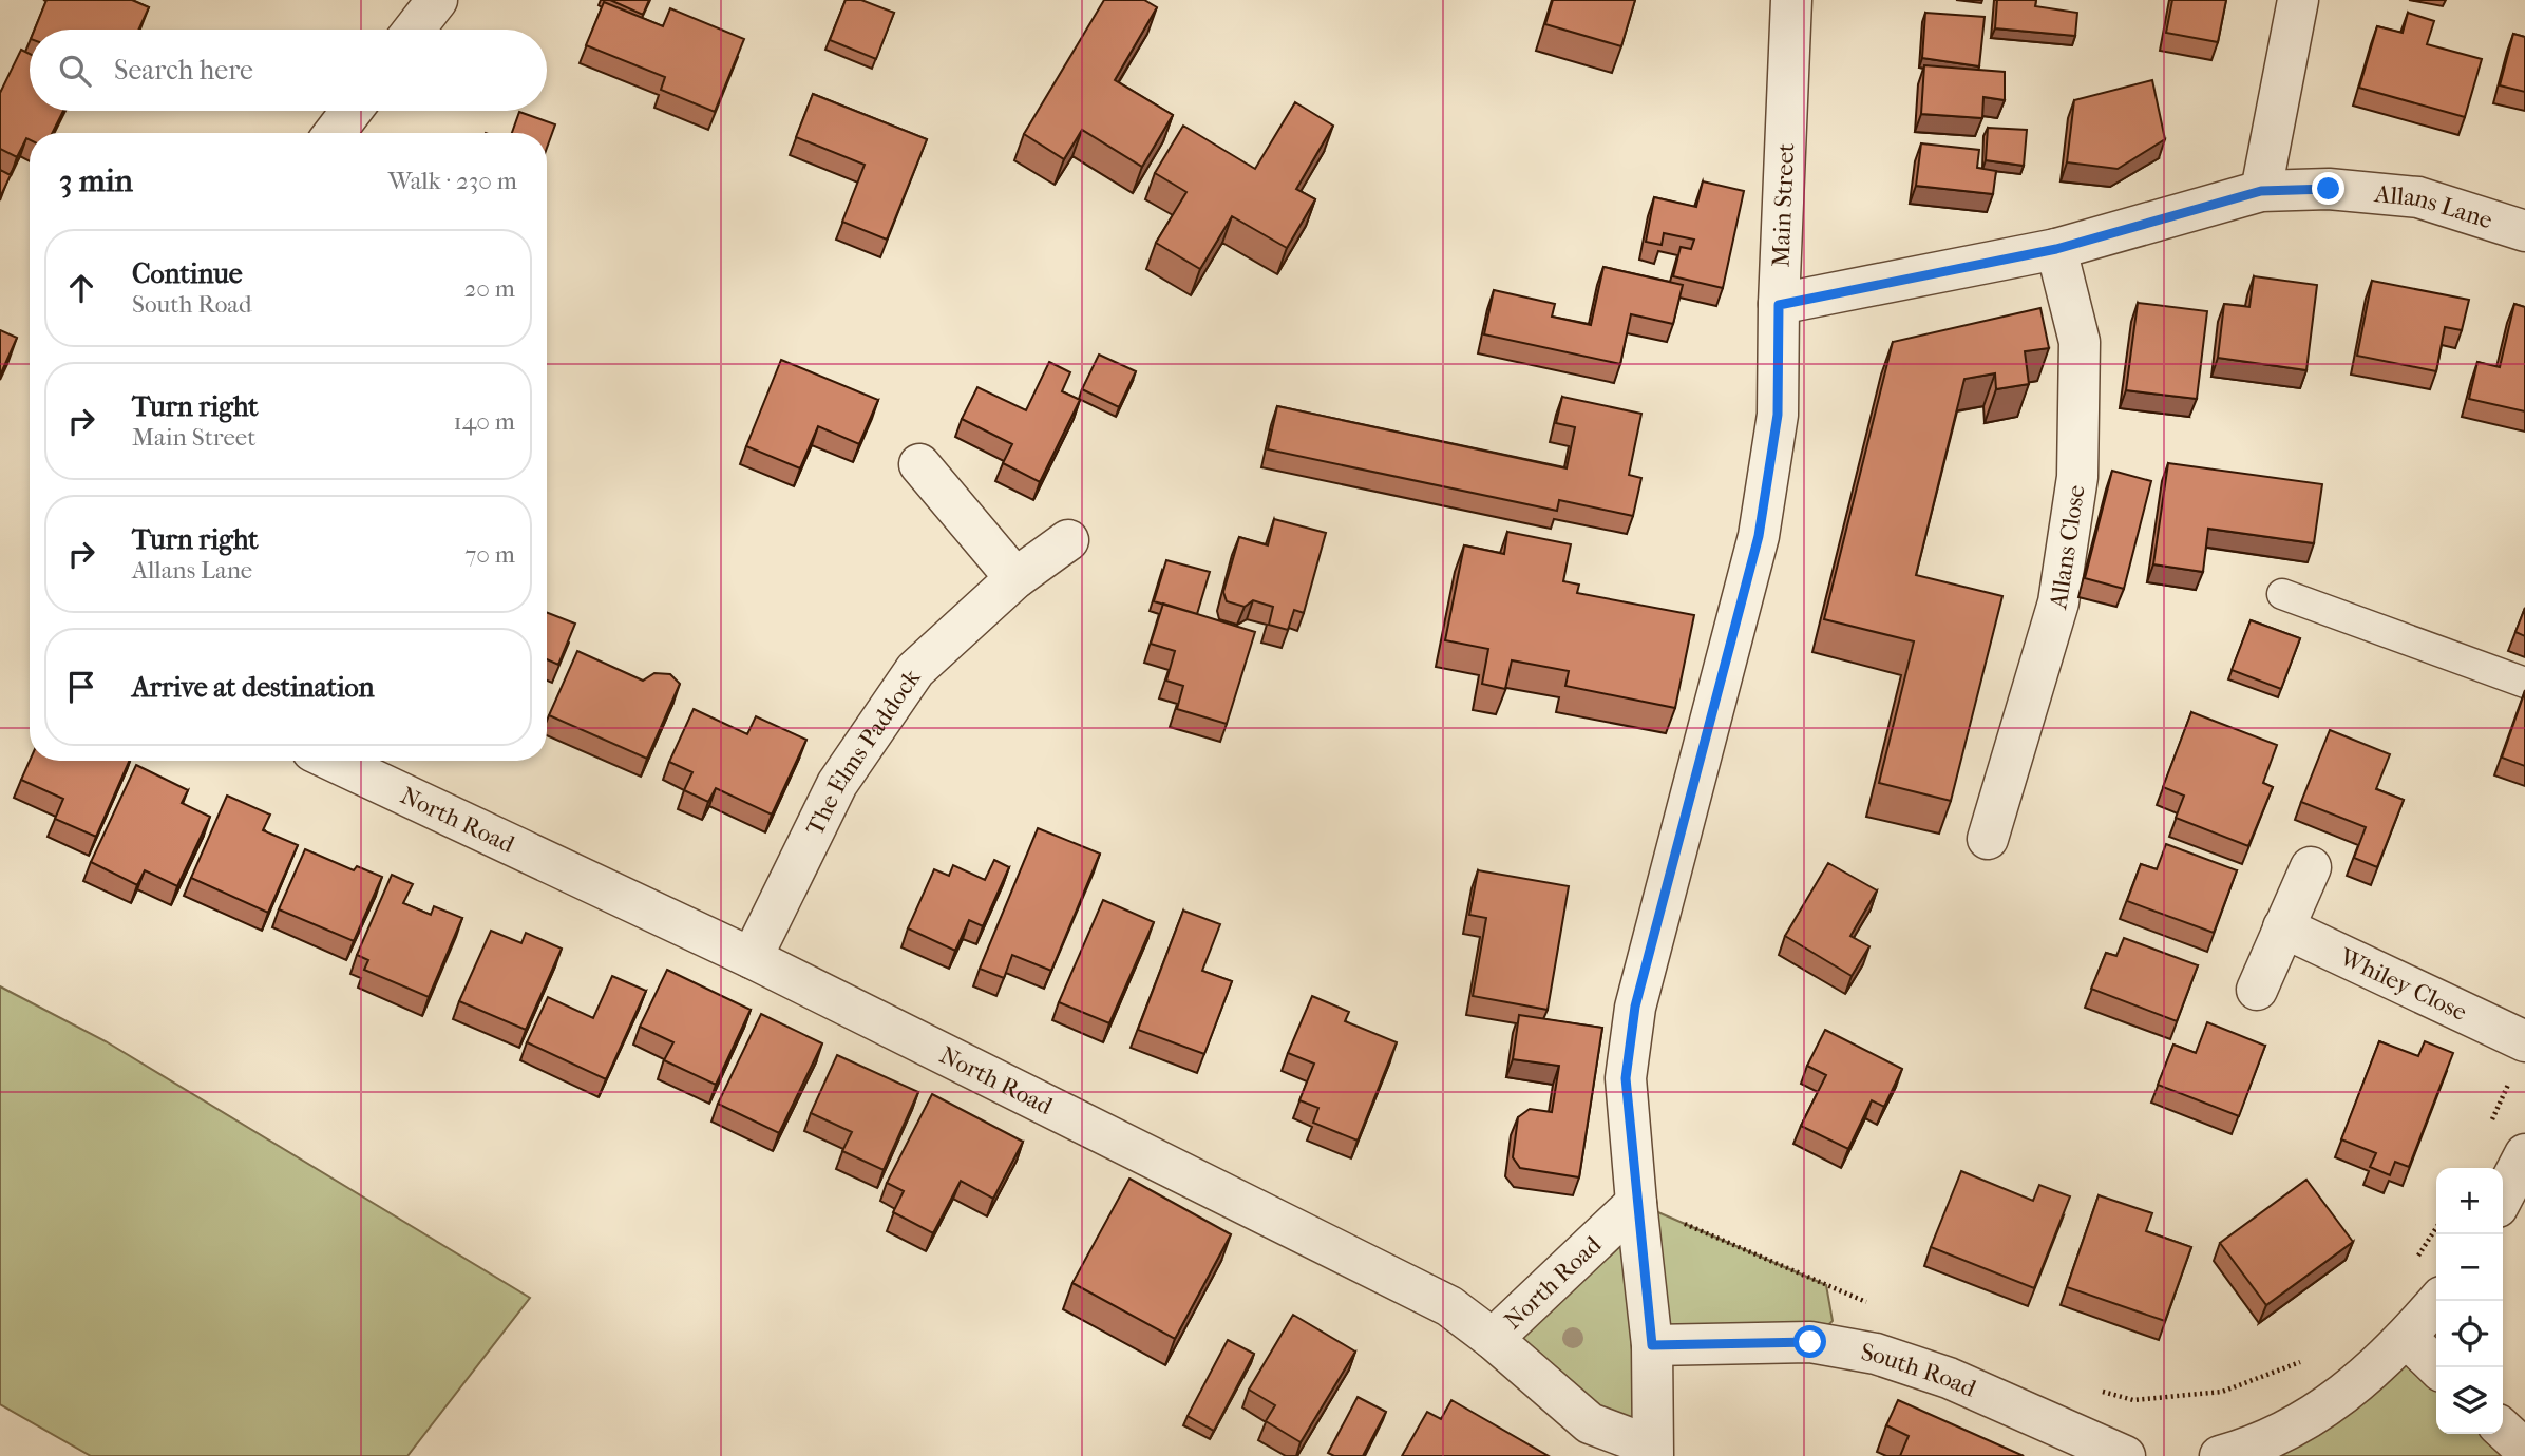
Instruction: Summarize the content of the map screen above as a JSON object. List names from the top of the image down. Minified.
{"streets":{"street":["Main Street","Allans Lane","Allans Close","The Elms Paddock","North Road","Whiley Close","South Road"]},"crossings":[["Main Street","Allans Lane"],["Main Street","North Road"],["Main Street","South Road"],["Allans Lane","Allans Close"],["The Elms Paddock","North Road"]],"page":{"search":"Search here","heading":["3 min","Walk · 230 m"],"list":[["Continue","South Road","20 m"],["Turn right","Main Street","140 m"],["Turn right","Allans Lane","70 m"],"Arrive at destination"],"map_buttons":["+","−"]}}
